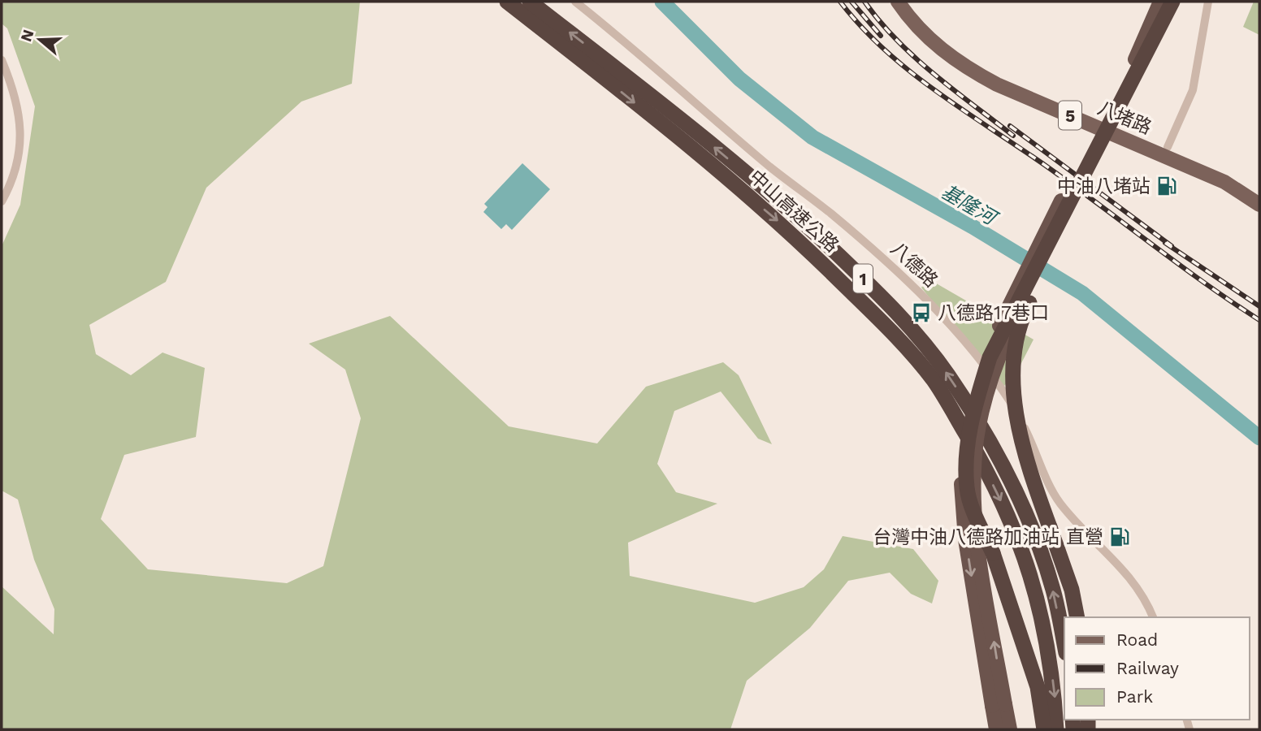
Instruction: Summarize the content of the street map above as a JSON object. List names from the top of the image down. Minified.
{"streets":{"highway":["中山高速公路","1"],"main road":["5","八堵路"],"street":["八德路"]},"water":["基隆河"],"places":{"fuel station":["中油八堵站","台灣中油八德路加油站 直營"],"bus stop":["八德路17巷口"]},"legend":["Road","Railway","Park"],"north":"left"}
